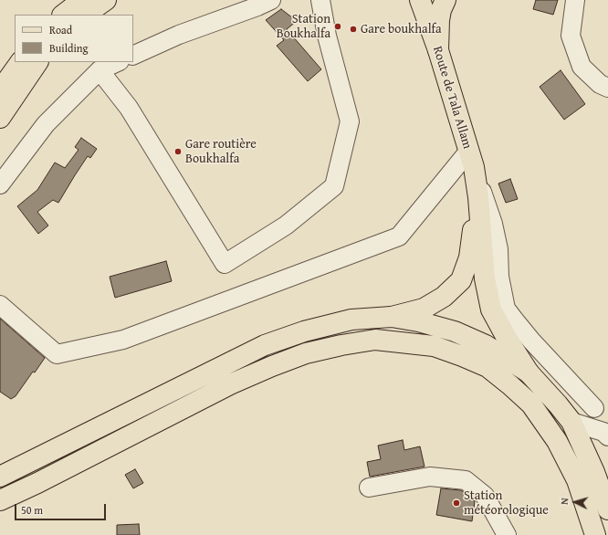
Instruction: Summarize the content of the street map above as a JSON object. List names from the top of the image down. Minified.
{"streets":{"main road":["Route de Tala Allam"]},"places":["Station Boukhalfa","Gare boukhalfa","Gare routière Boukhalfa","Station météorologique"],"legend":["Road","Building"],"scale_bar":"50 m","north":"left"}
